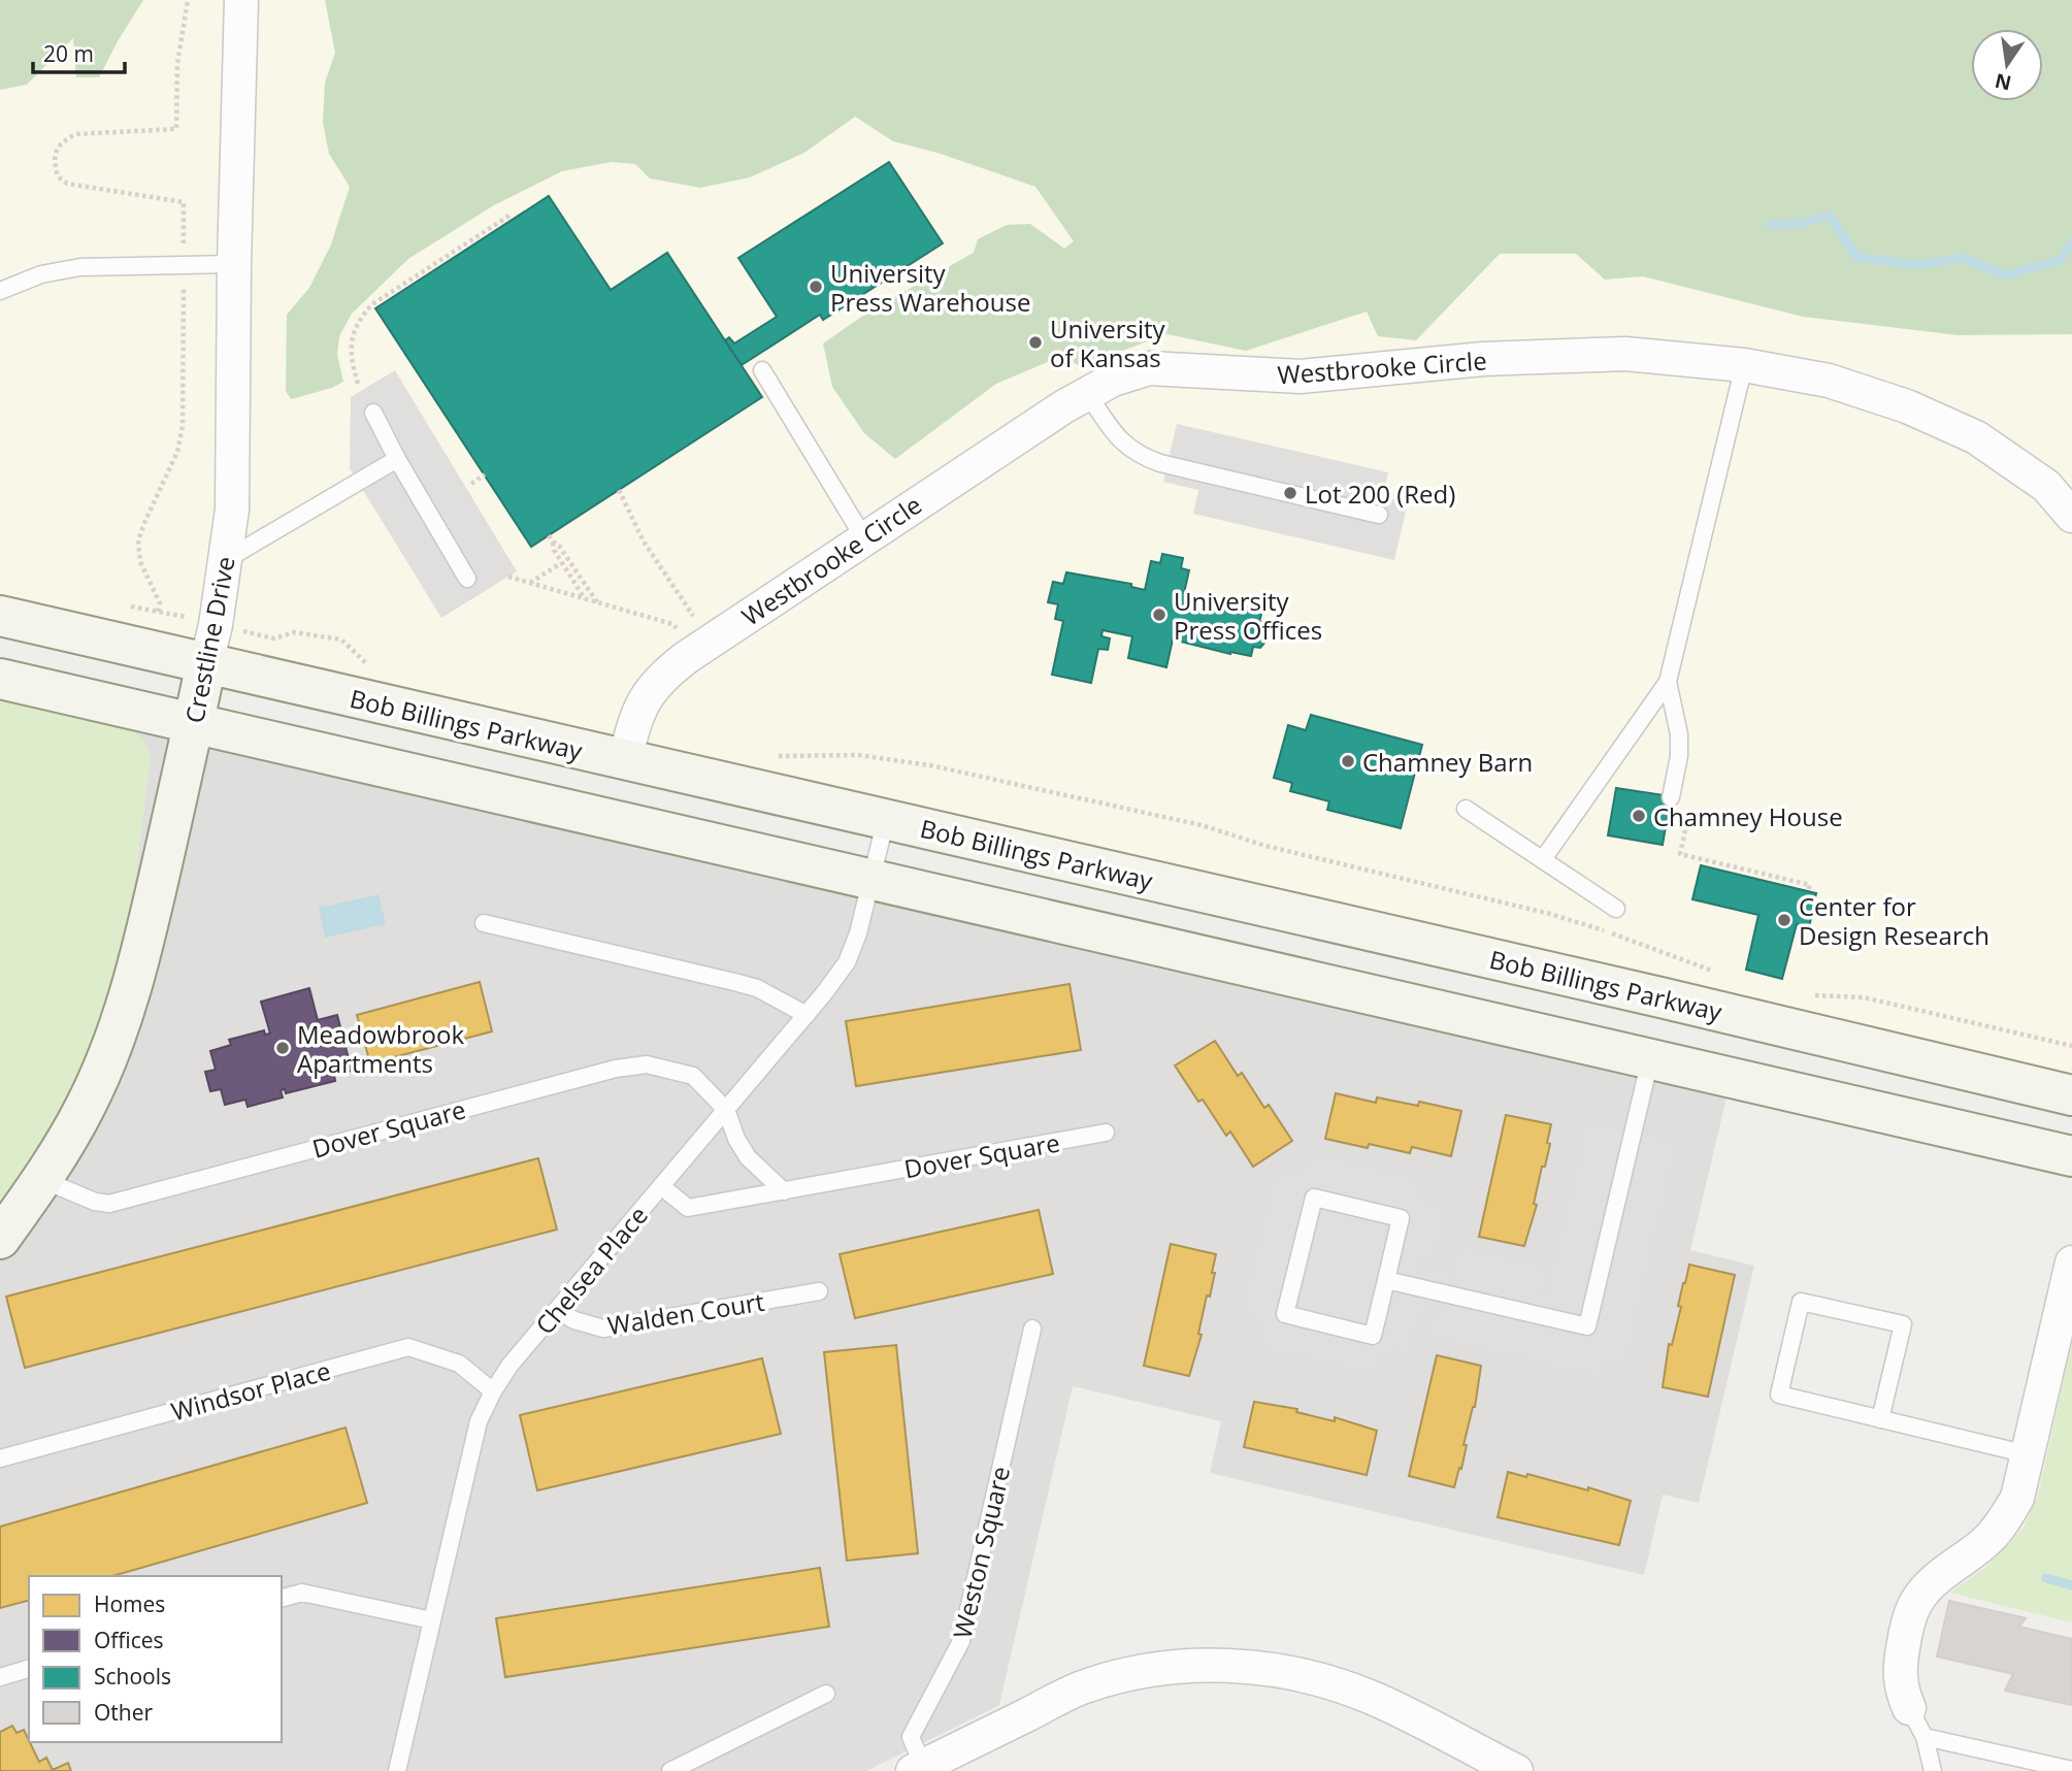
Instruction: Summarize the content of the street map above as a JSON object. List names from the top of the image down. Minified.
{"streets":{"main road":["Crestline Drive","Bob Billings Parkway"],"street":["Westbrooke Circle"],"lane":["Dover Square","Chelsea Place","Walden Court","Windsor Place","Weston Square"]},"crossings":[["Westbrooke Circle","Bob Billings Parkway"],["Crestline Drive","Bob Billings Parkway"],["Crestline Drive","Dover Square"],["Bob Billings Parkway","Chelsea Place"],["Dover Square","Chelsea Place"],["Chelsea Place","Walden Court"],["Chelsea Place","Windsor Place"]],"places":["University Press Warehouse","University of Kansas","Lot 200 (Red)","University Press Offices","Chamney Barn","Chamney House","Center for Design Research","Meadowbrook Apartments"],"legend":["Homes","Offices","Schools","Other"],"scale_bar":"20 m","north":"bottom"}
